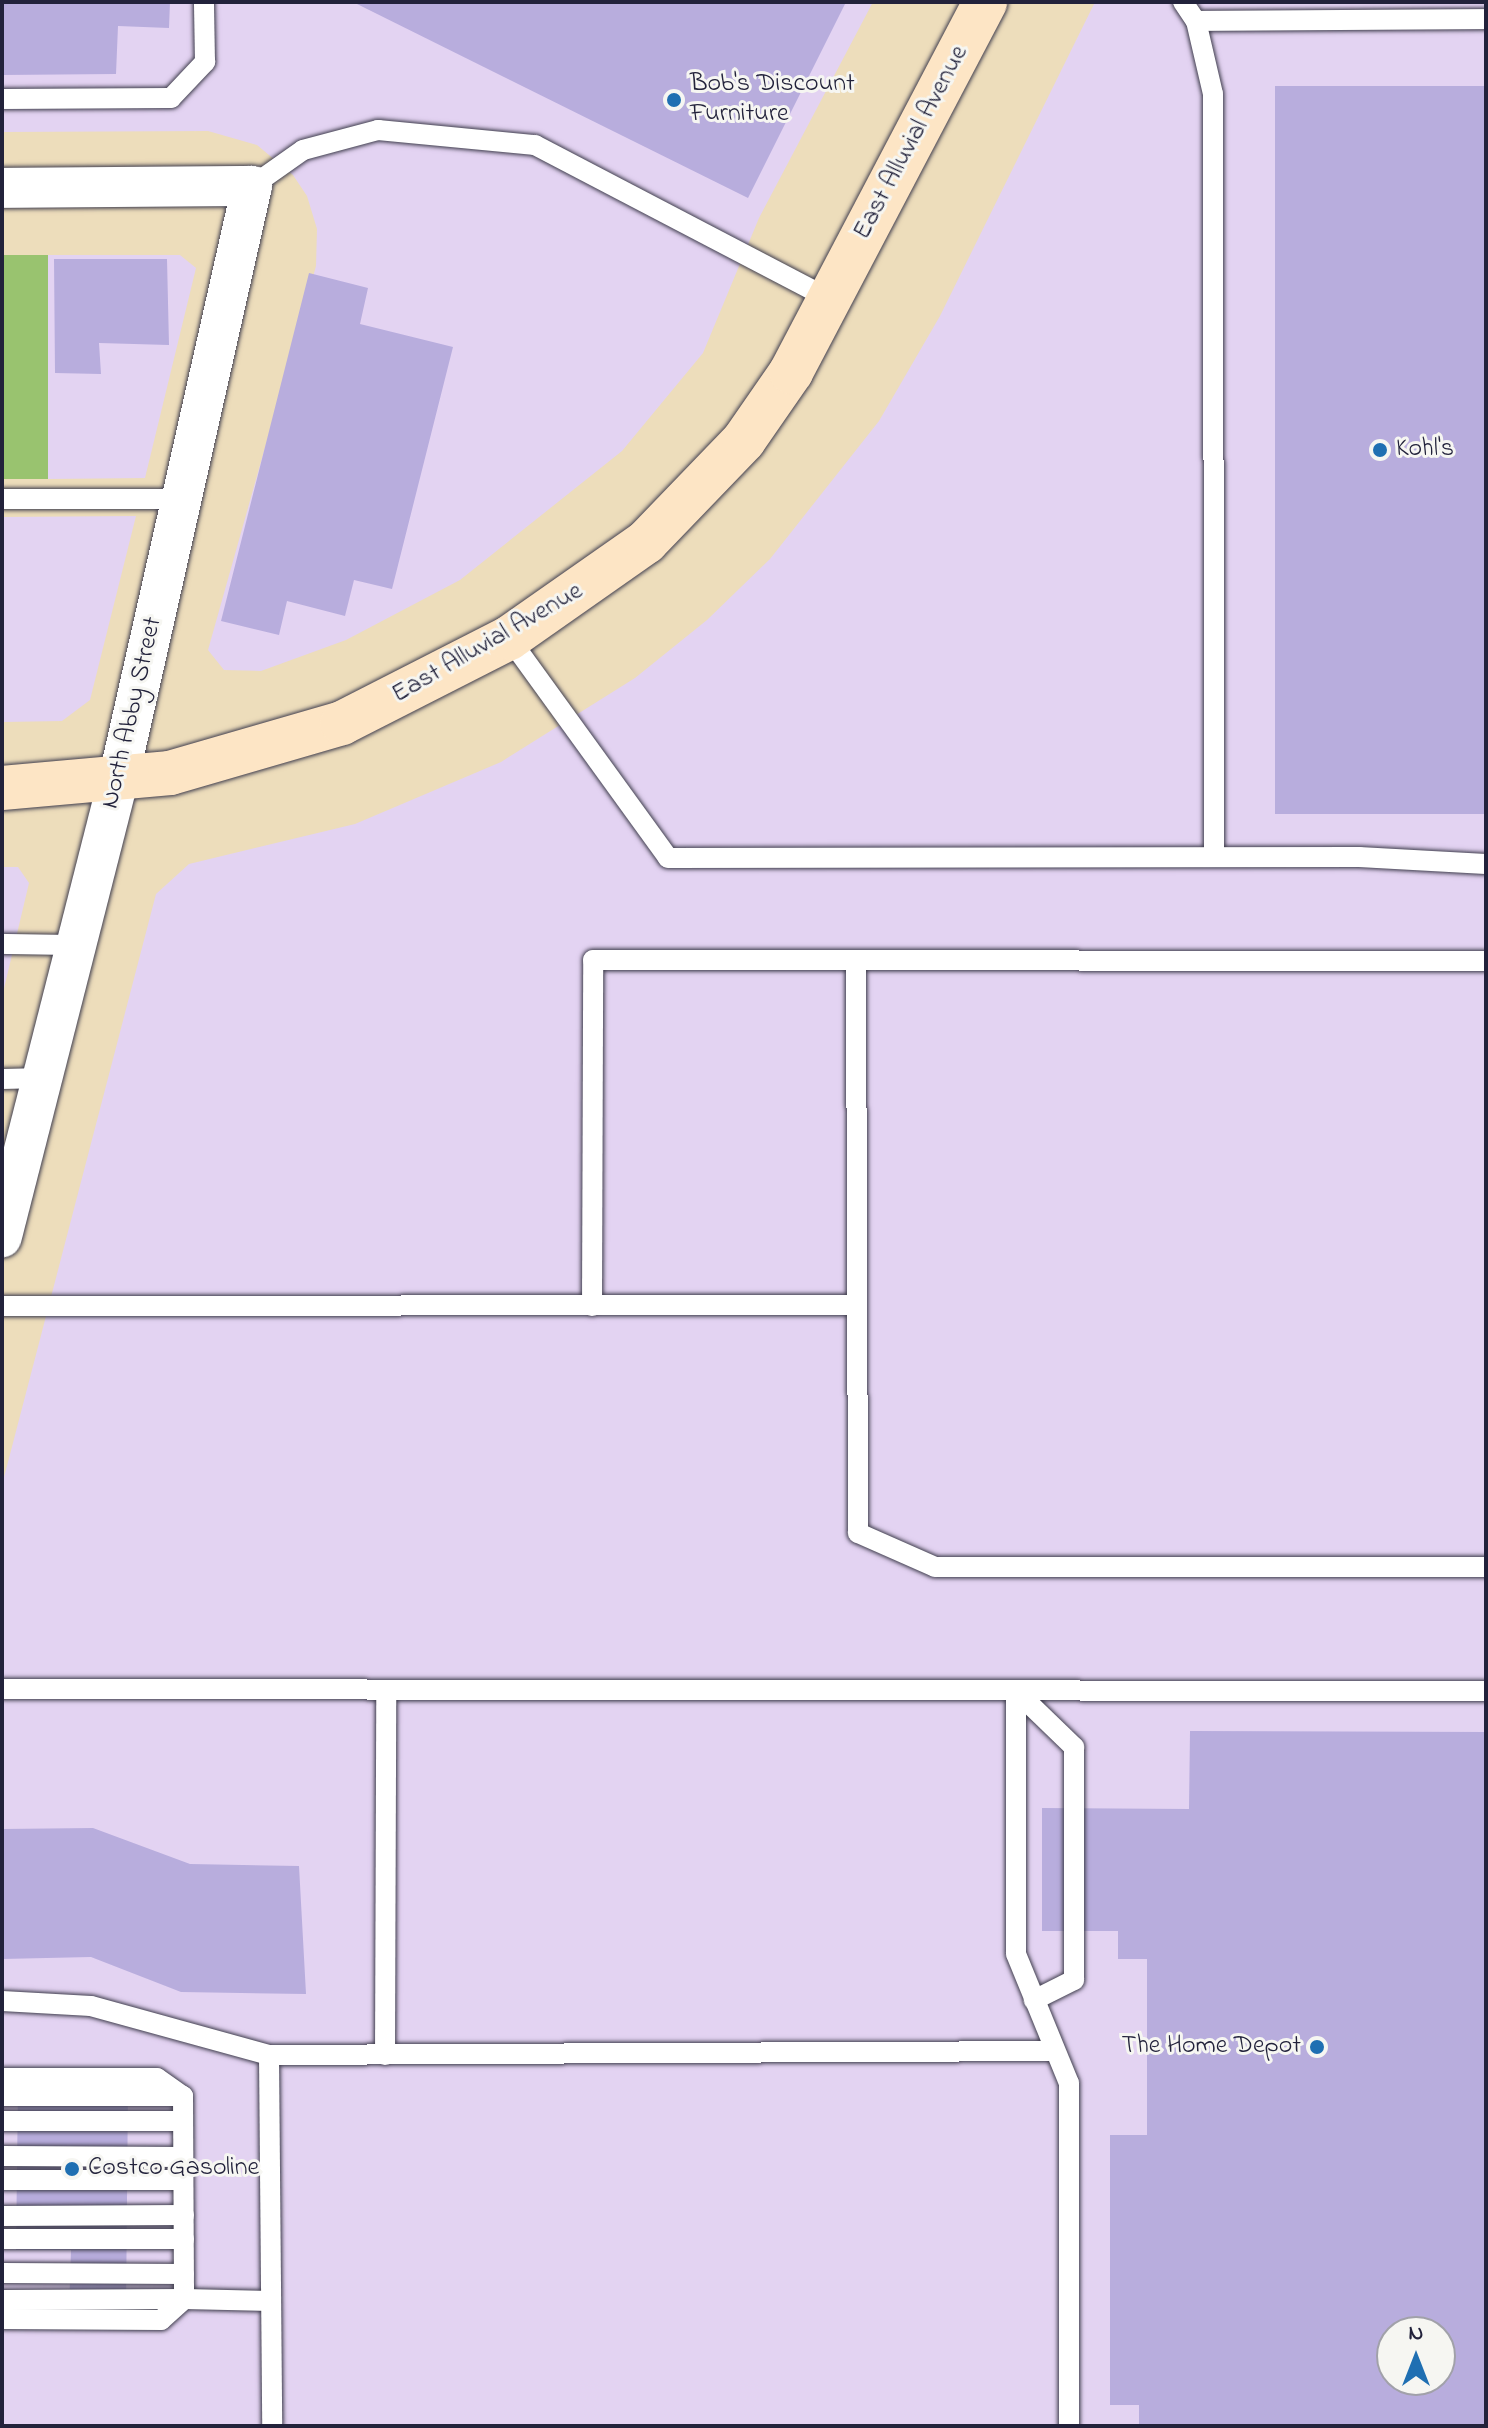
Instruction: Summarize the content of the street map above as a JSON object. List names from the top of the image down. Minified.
{"streets":{"main road":["East Alluvial Avenue"],"street":["North Abby Street"]},"crossings":[["East Alluvial Avenue","North Abby Street"]],"places":["Bob's Discount Furniture","Kohl's","The Home Depot","Costco Gasoline"],"north":"top"}
